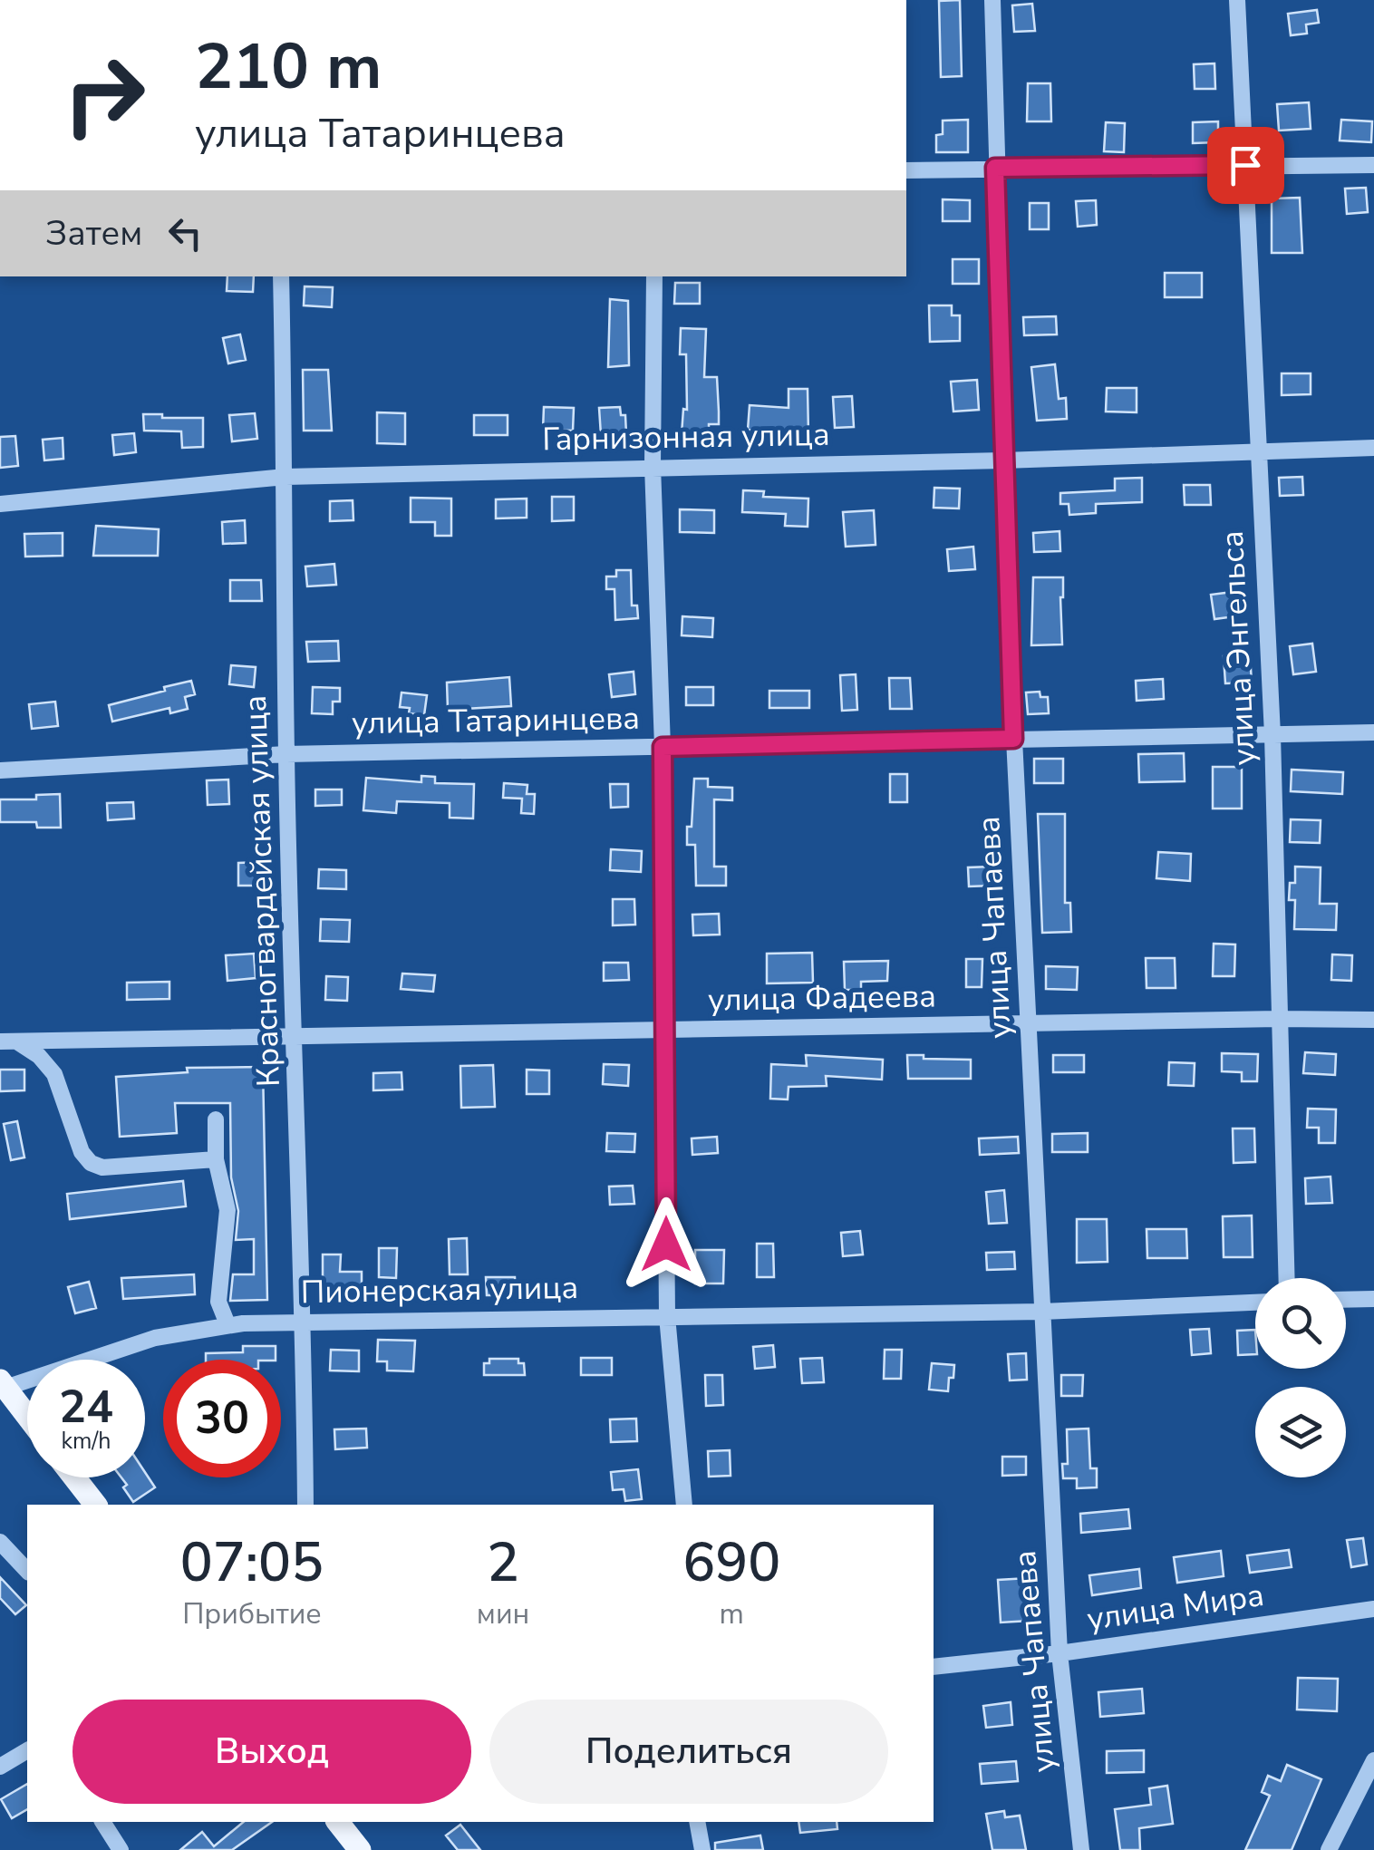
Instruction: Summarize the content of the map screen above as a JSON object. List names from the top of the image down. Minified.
{"streets":{"street":["Гарнизонная улица","улица Энгельса","улица Татаринцева","Красногвардейская улица","улица Чапаева","улица Фадеева","Пионерская улица","улица Мира"]},"crossings":[["Гарнизонная улица","улица Энгельса"],["Гарнизонная улица","Красногвардейская улица"],["Гарнизонная улица","улица Чапаева"],["улица Энгельса","улица Татаринцева"],["улица Энгельса","улица Фадеева"],["улица Татаринцева","Красногвардейская улица"],["улица Татаринцева","улица Чапаева"],["Красногвардейская улица","улица Фадеева"],["Красногвардейская улица","Пионерская улица"],["улица Чапаева","улица Фадеева"],["улица Чапаева","Пионерская улица"],["улица Чапаева","улица Мира"]],"page":{"turn":["210 m","улица Татаринцева"],"then":"Затем","speed":"24 km/h","limit":"30","eta":["07:05","Прибытие","2","мин","690","m"],"buttons":["Выход","Поделиться"]}}
